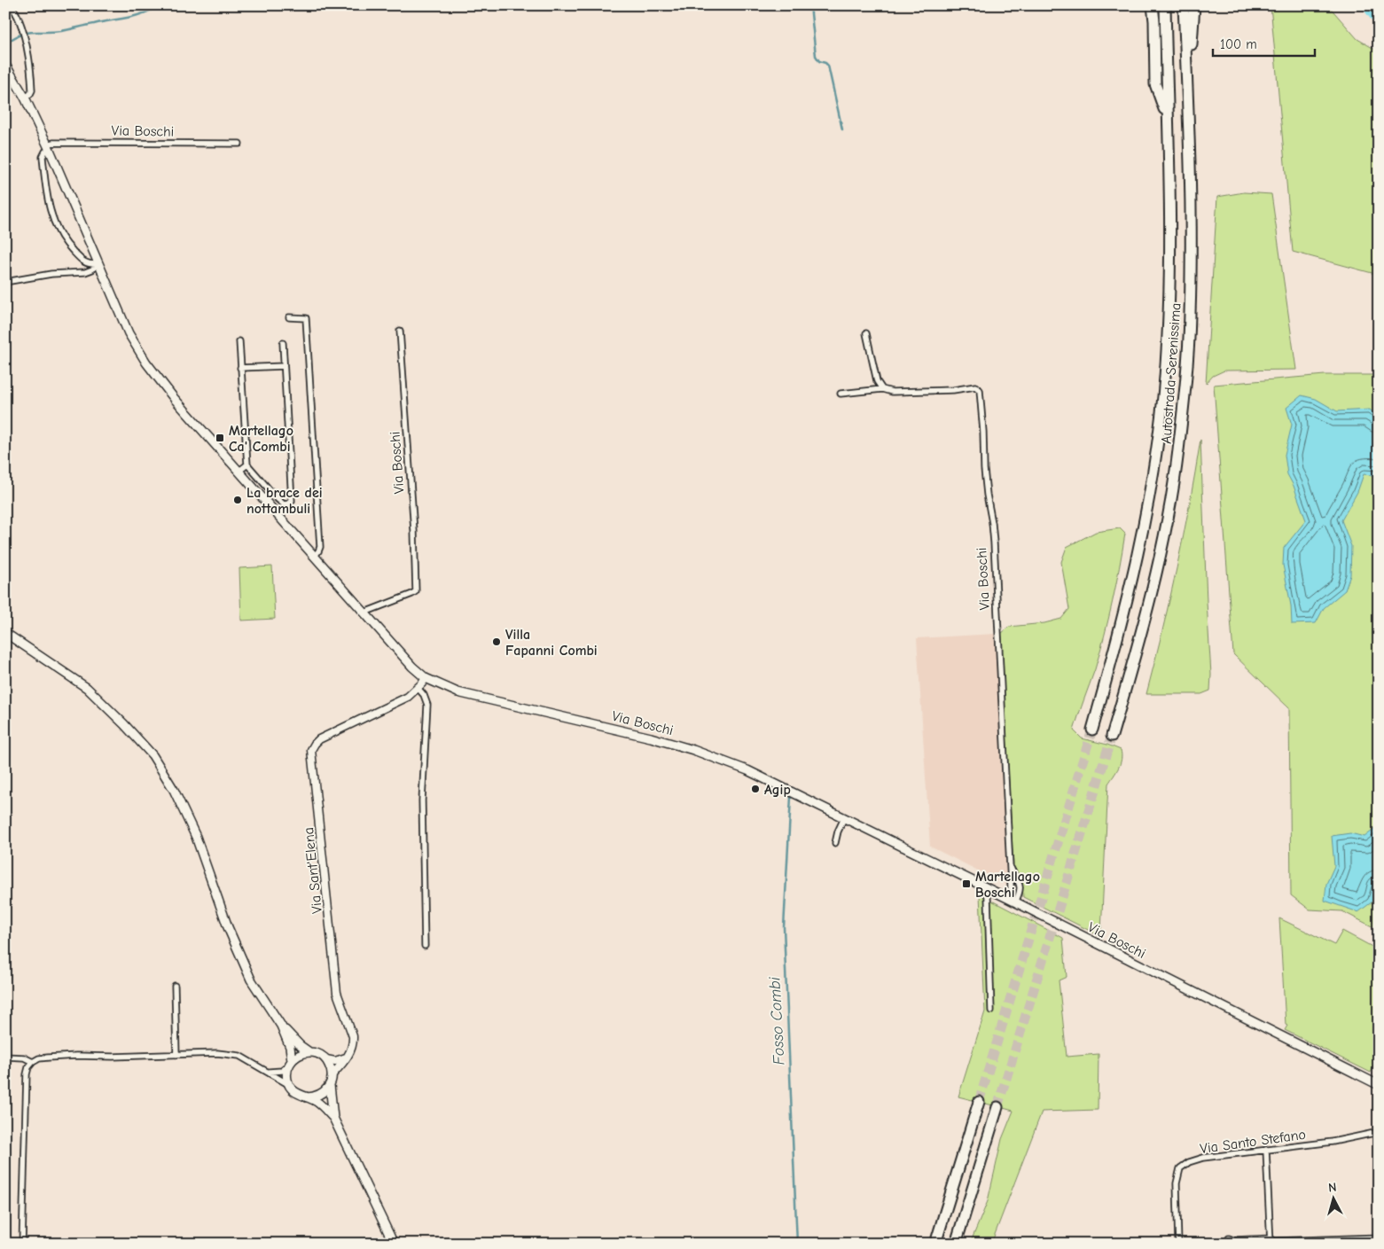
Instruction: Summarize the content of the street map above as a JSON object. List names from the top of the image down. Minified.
{"streets":{"highway":["Autostrada Serenissima"],"main road":["Via Boschi"],"street":["Via Sant'Elena","Via Santo Stefano"]},"water":["Fosso Combi"],"places":{"transit":["Martellago Ca' Combi","Martellago Boschi"],"other":["La brace dei nottambuli","Villa Fapanni Combi","Agip"]},"scale_bar":"100 m","north":"top"}
